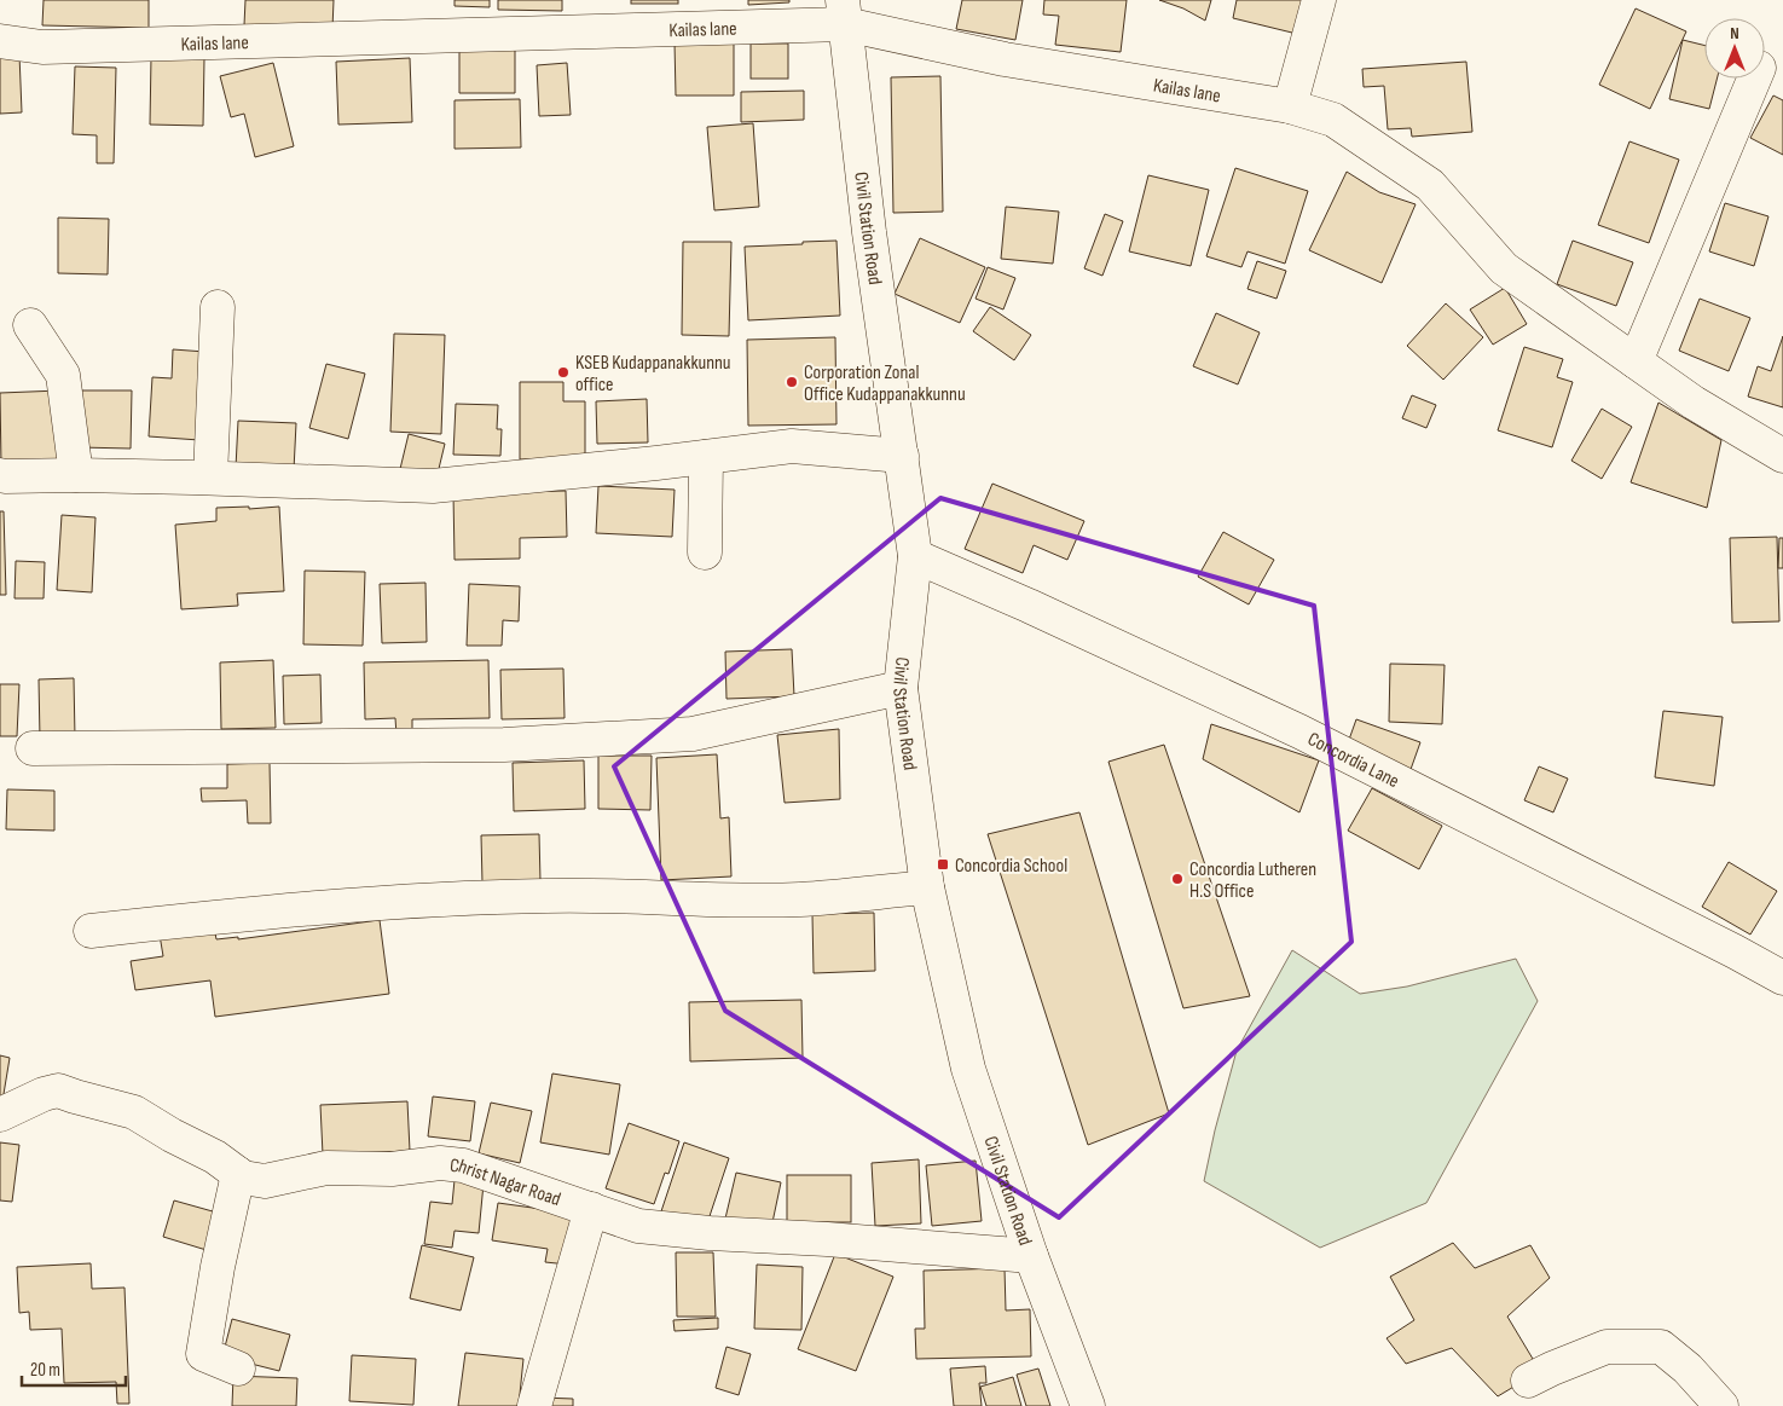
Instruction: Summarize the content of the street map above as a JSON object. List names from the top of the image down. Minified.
{"streets":{"street":["Kailas lane","Civil Station Road","Concordia Lane","Christ Nagar Road"]},"crossings":[["Kailas lane","Civil Station Road"],["Civil Station Road","Concordia Lane"],["Civil Station Road","Christ Nagar Road"]],"places":{"other":["KSEB Kudappanakkunnu office","Corporation Zonal Office Kudappanakkunnu","Concordia Lutheren H.S Office"],"transit":["Concordia School"]},"scale_bar":"20 m","north":"top"}
